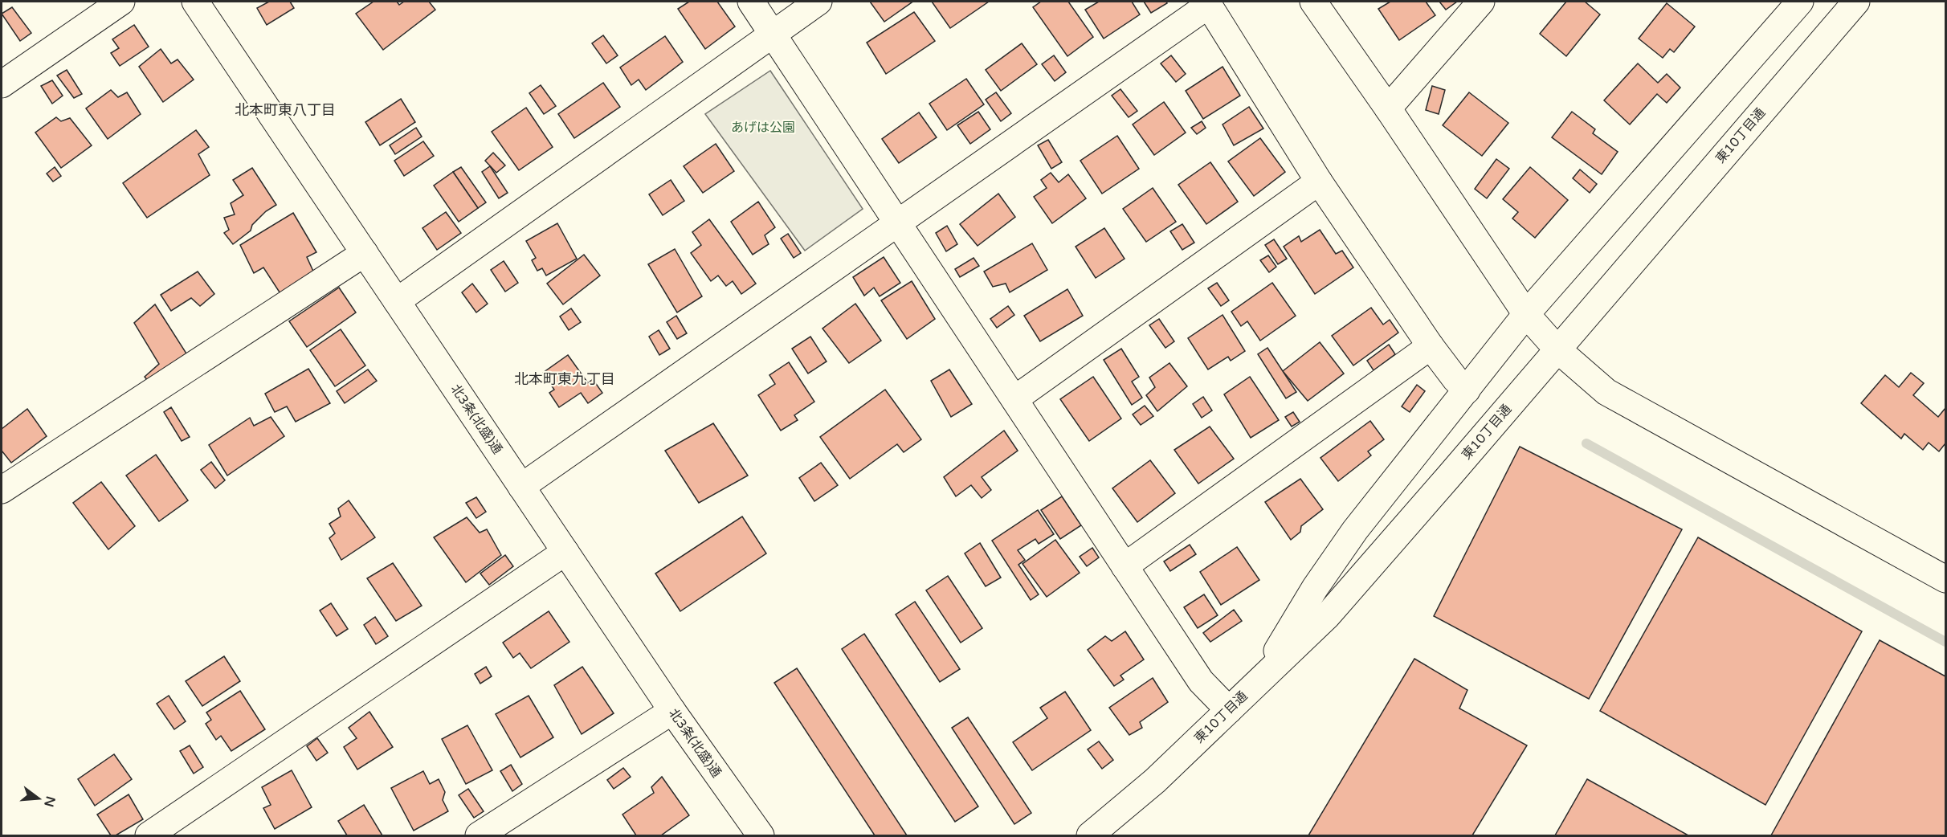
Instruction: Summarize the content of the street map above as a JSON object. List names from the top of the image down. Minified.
{"streets":{"street":["東10丁目通","北3条(北盛)通"]},"districts":["北本町東八丁目","北本町東九丁目"],"parks":["あげは公園"],"north":"right"}
